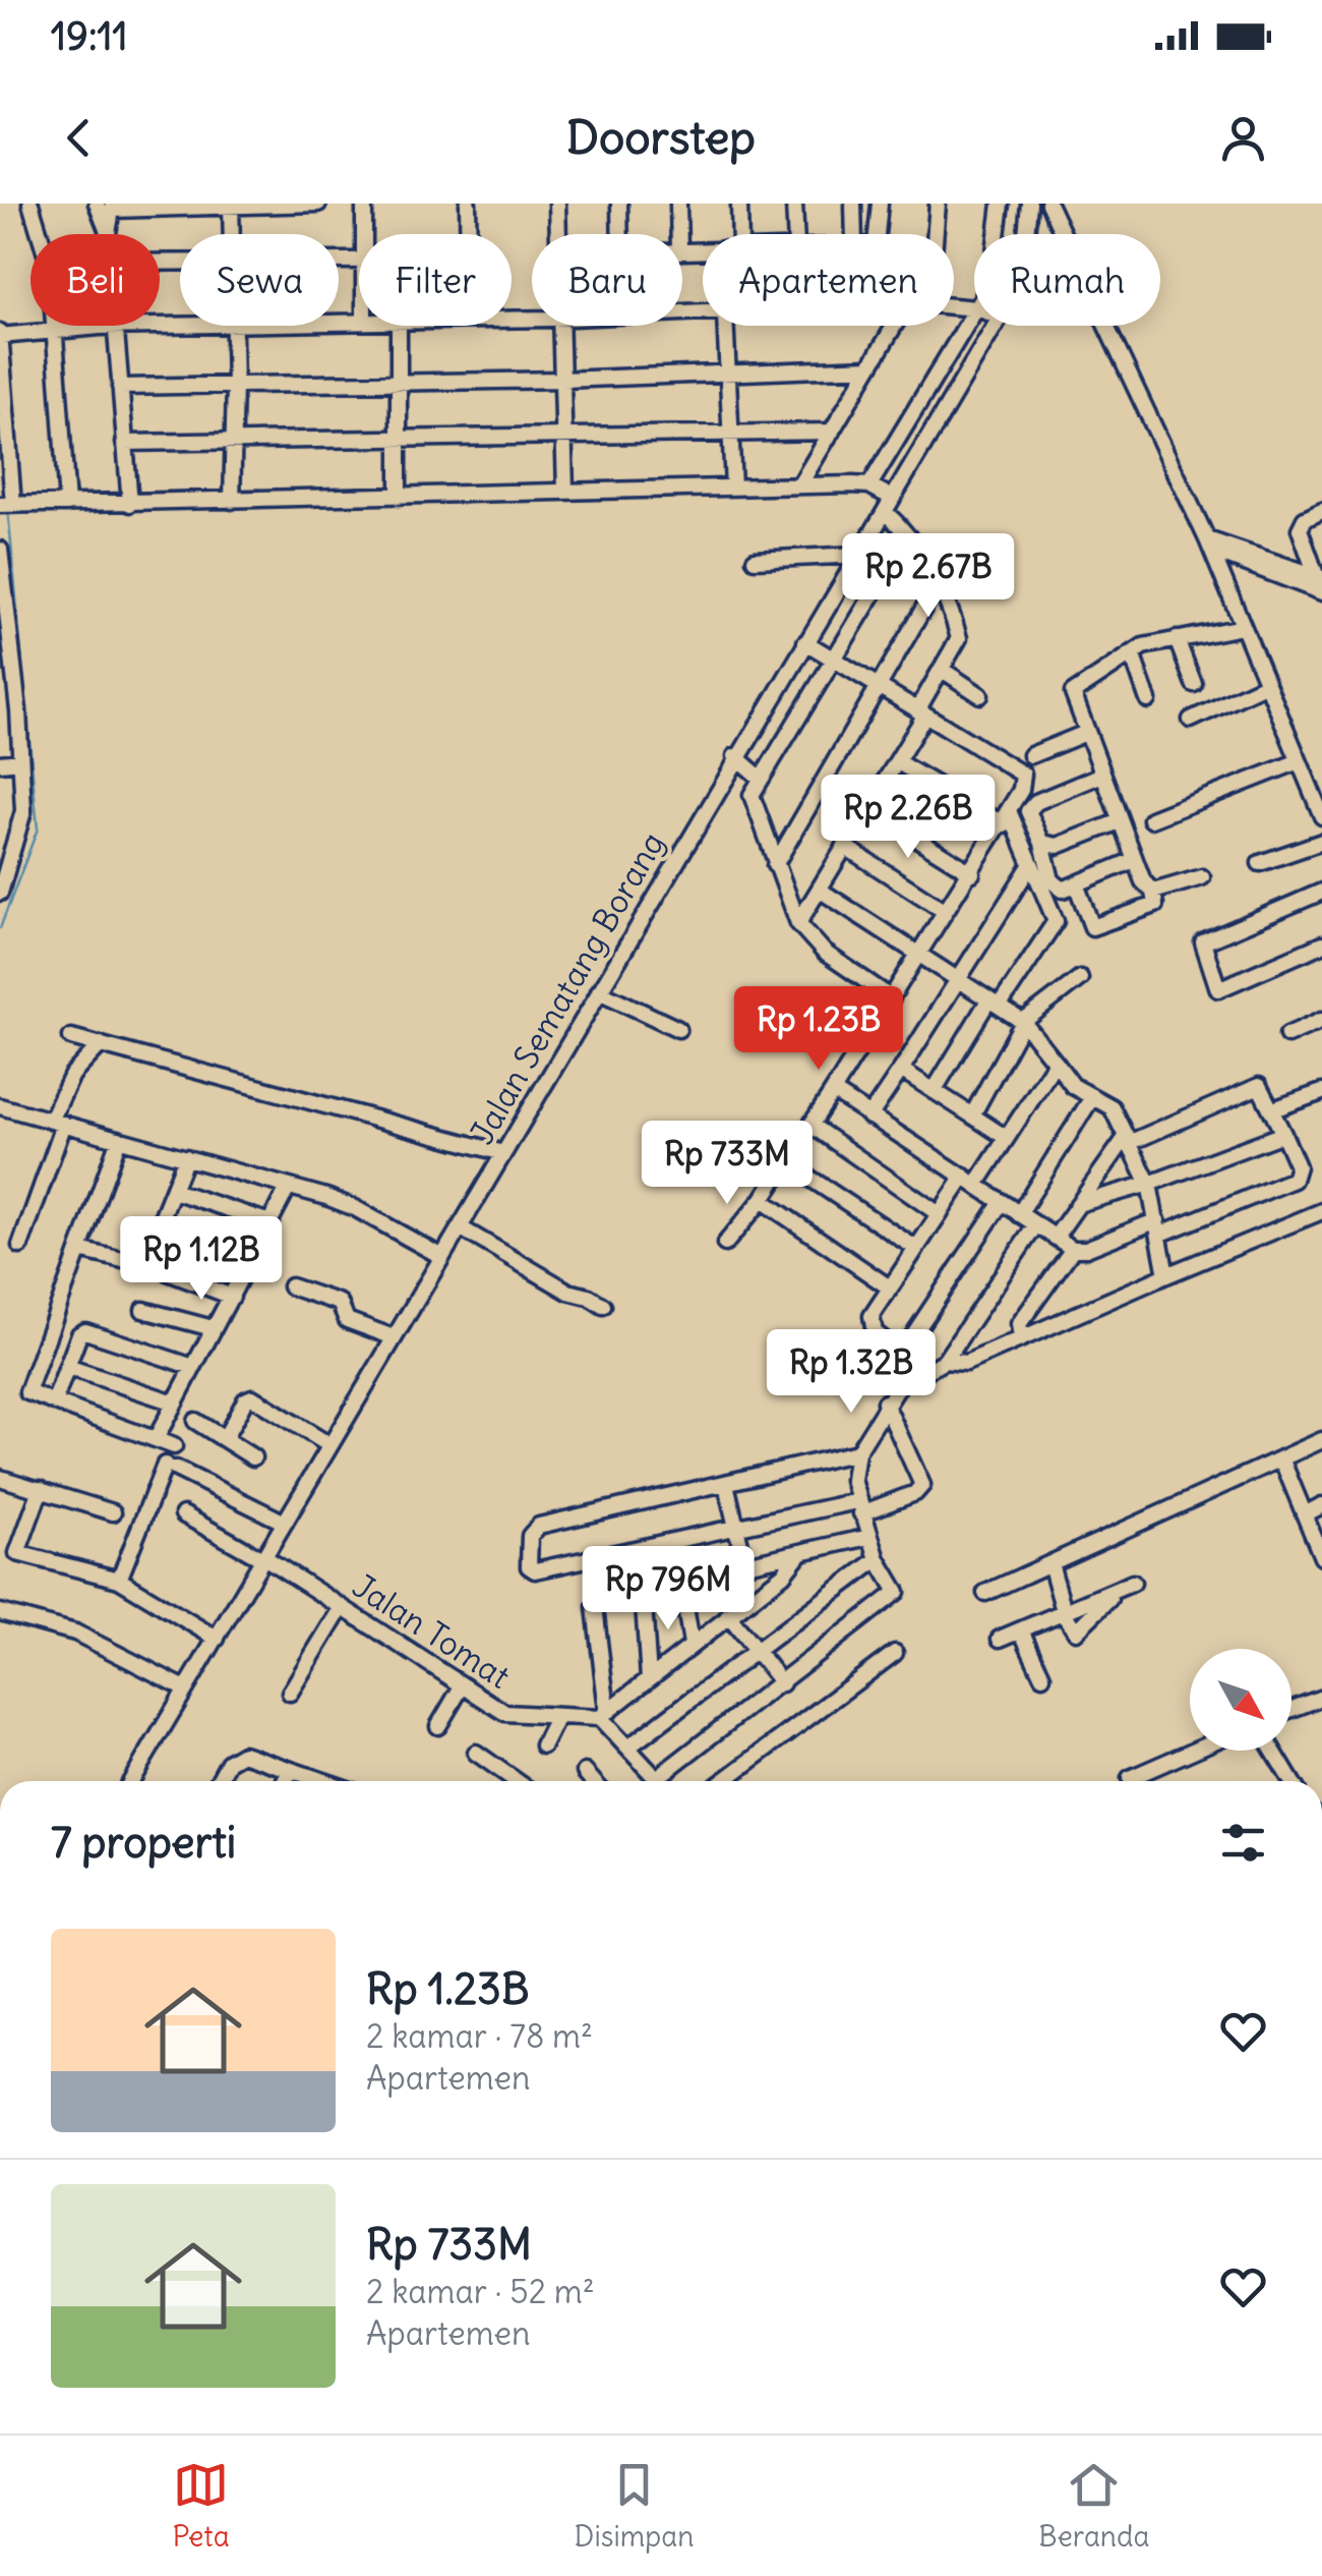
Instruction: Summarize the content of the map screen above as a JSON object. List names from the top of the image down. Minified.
{"streets":{"street":["Jalan Sematang Borang","Jalan Tomat"]},"crossings":[["Jalan Sematang Borang","Jalan Tomat"]],"north":"bottom right","page":{"status":"19:11","header":"Doorstep","chip":["Beli","Sewa","Filter","Baru","Apartemen","Rumah"],"price":["Rp 2.67B","Rp 2.26B","Rp 1.23B","Rp 733M","Rp 1.12B","Rp 1.32B","Rp 796M"],"heading":"7 properti","list":[{"name":"Rp 1.23B","note":"2 kamar · 78 m² · Apartemen"},{"name":"Rp 733M","note":"2 kamar · 52 m² · Apartemen"}],"tabs":["Peta","Disimpan","Beranda"]}}
